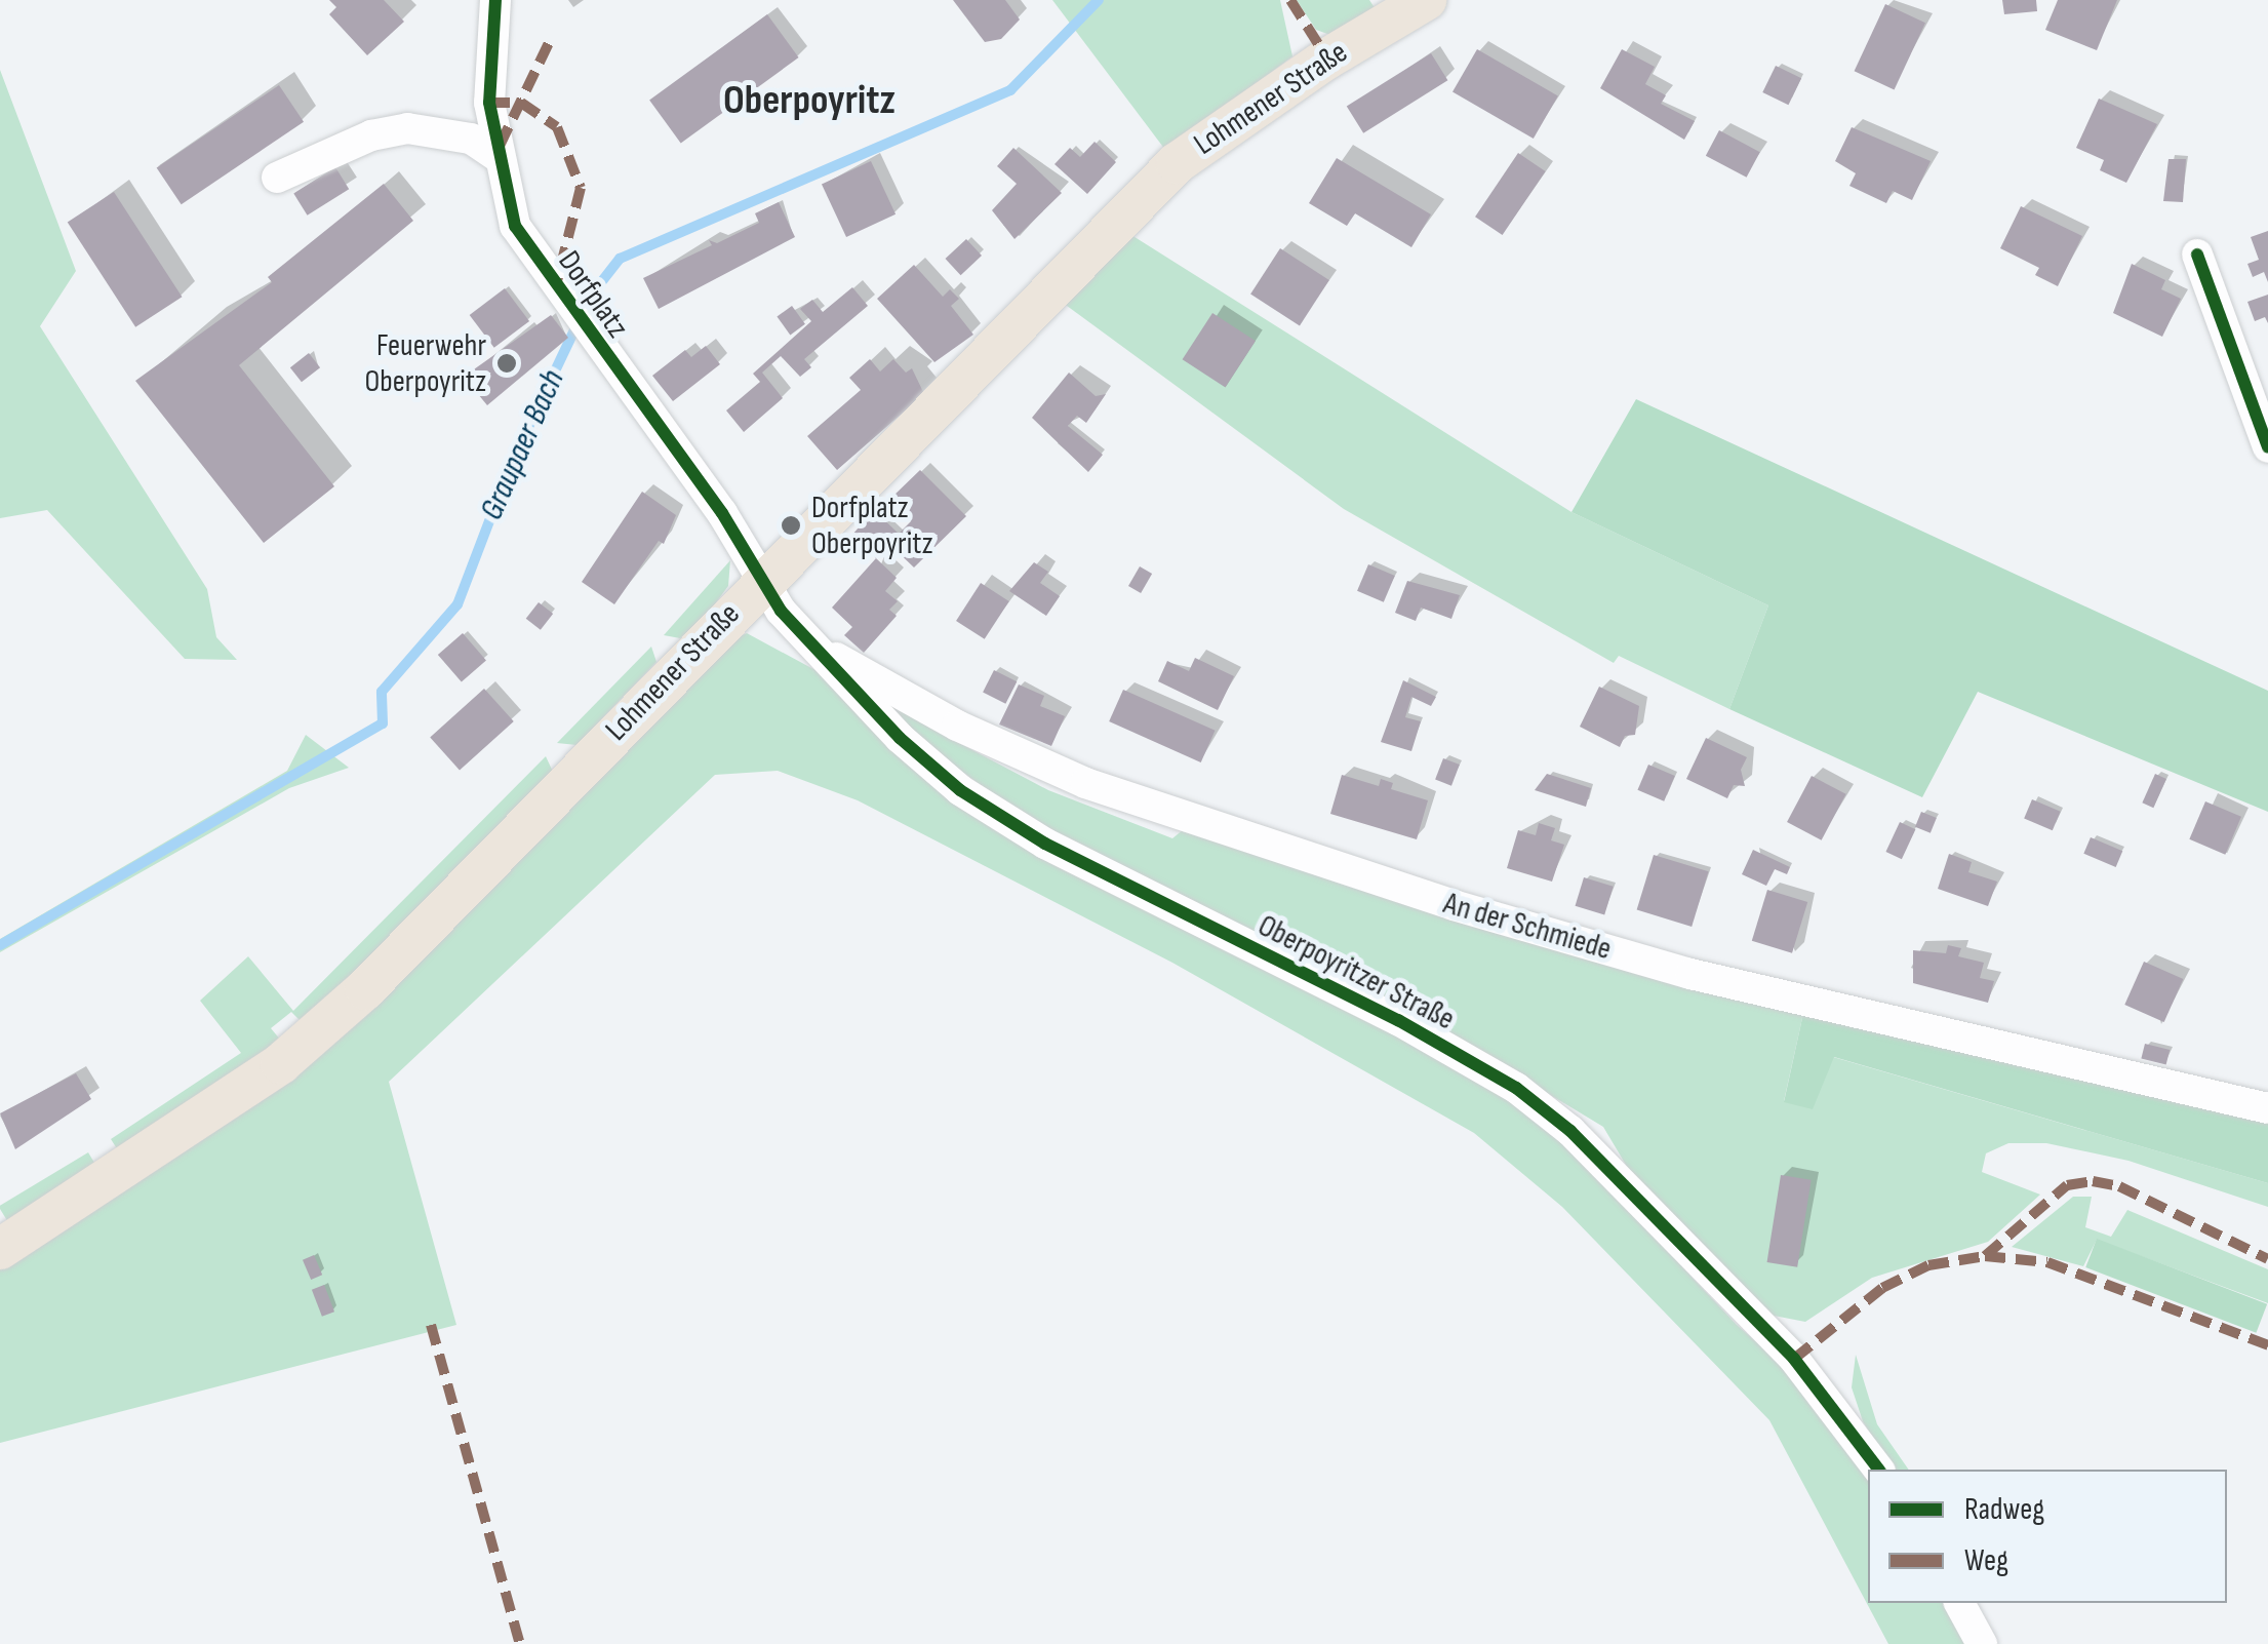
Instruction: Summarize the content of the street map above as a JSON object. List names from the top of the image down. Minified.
{"streets":{"main road":["Lohmener Straße"],"street":["Dorfplatz","An der Schmiede","Oberpoyritzer Straße"]},"crossings":[["Lohmener Straße","Dorfplatz"],["Lohmener Straße","Oberpoyritzer Straße"],["Dorfplatz","Oberpoyritzer Straße"],["An der Schmiede","Oberpoyritzer Straße"]],"districts":["Oberpoyritz"],"water":["Graupaer Bach"],"places":["Feuerwehr Oberpoyritz","Dorfplatz Oberpoyritz"],"legend":["Radweg","Weg"]}
